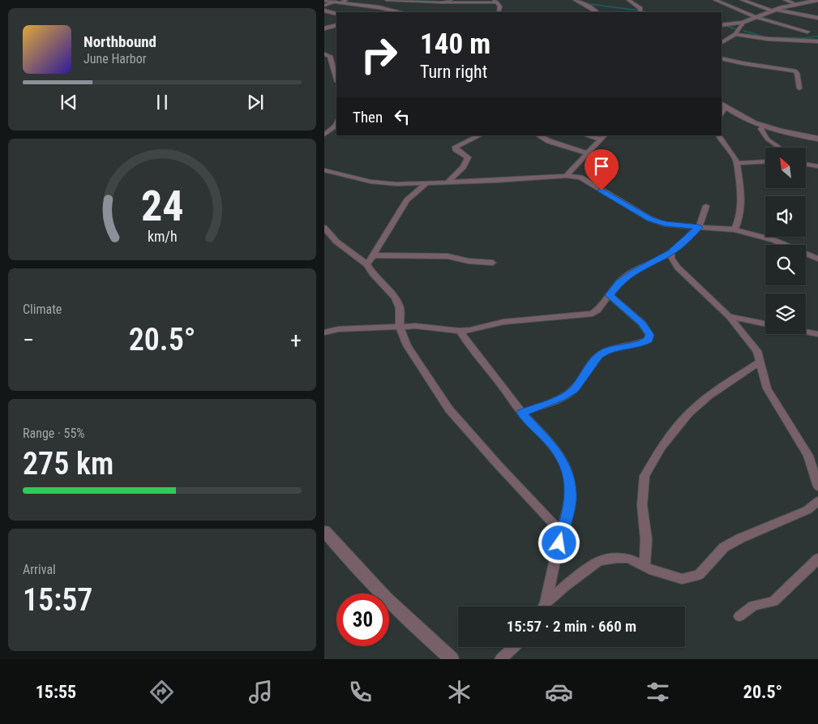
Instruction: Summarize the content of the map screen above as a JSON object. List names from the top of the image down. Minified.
{"north":"top left","page":{"turn":["140 m","Turn right"],"song":["Northbound","June Harbor"],"then":"Then","tile":["Climate",["Range · 55%","275 km"],["Arrival","15:57"]],"heat":["−","20.5°","+"],"limit":"30","trip":"15:57 · 2 min · 660 m","tabs":["15:55","20.5°"],"gauge":["24","km/h"]}}
